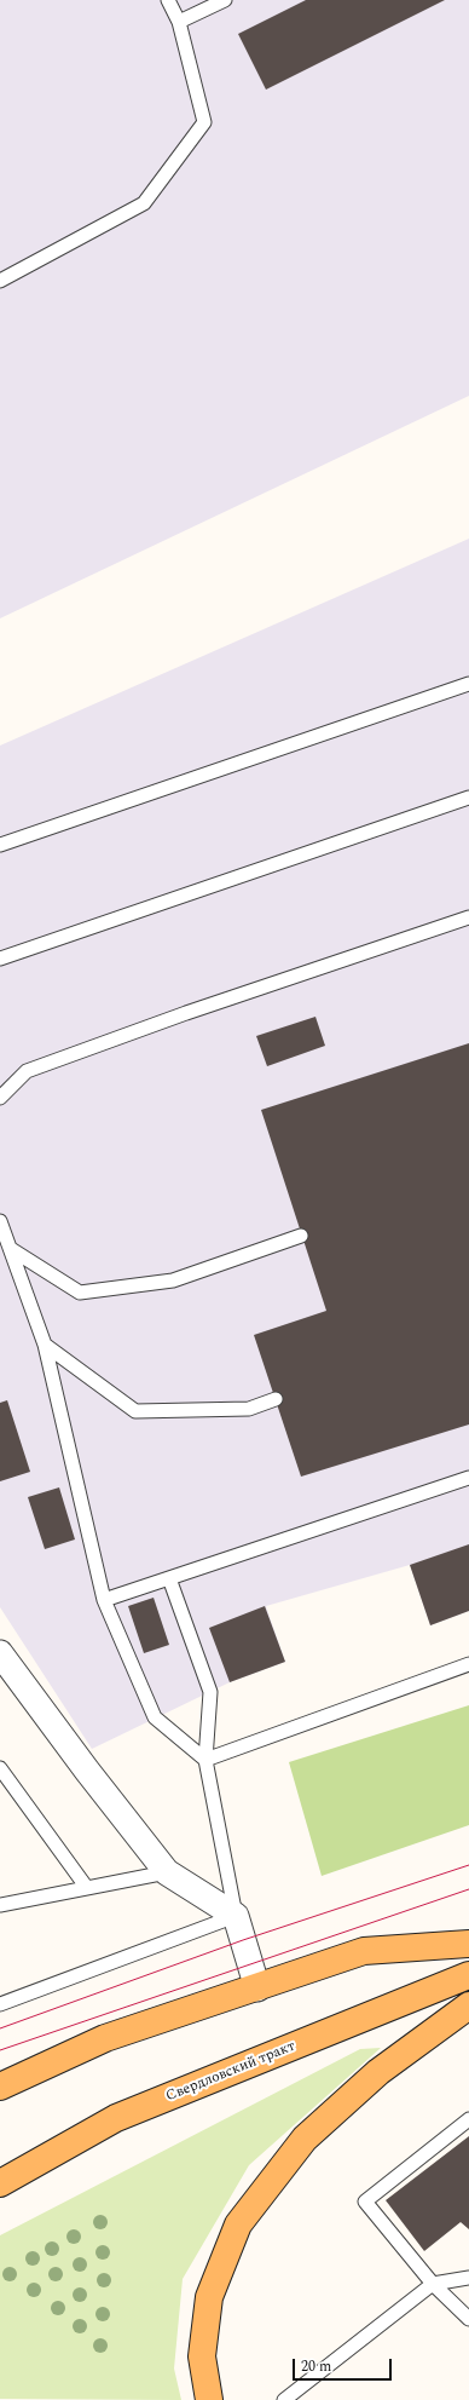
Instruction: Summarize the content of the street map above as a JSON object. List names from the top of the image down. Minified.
{"streets":{"main road":["Свердловский тракт"]},"scale_bar":"20 m"}
